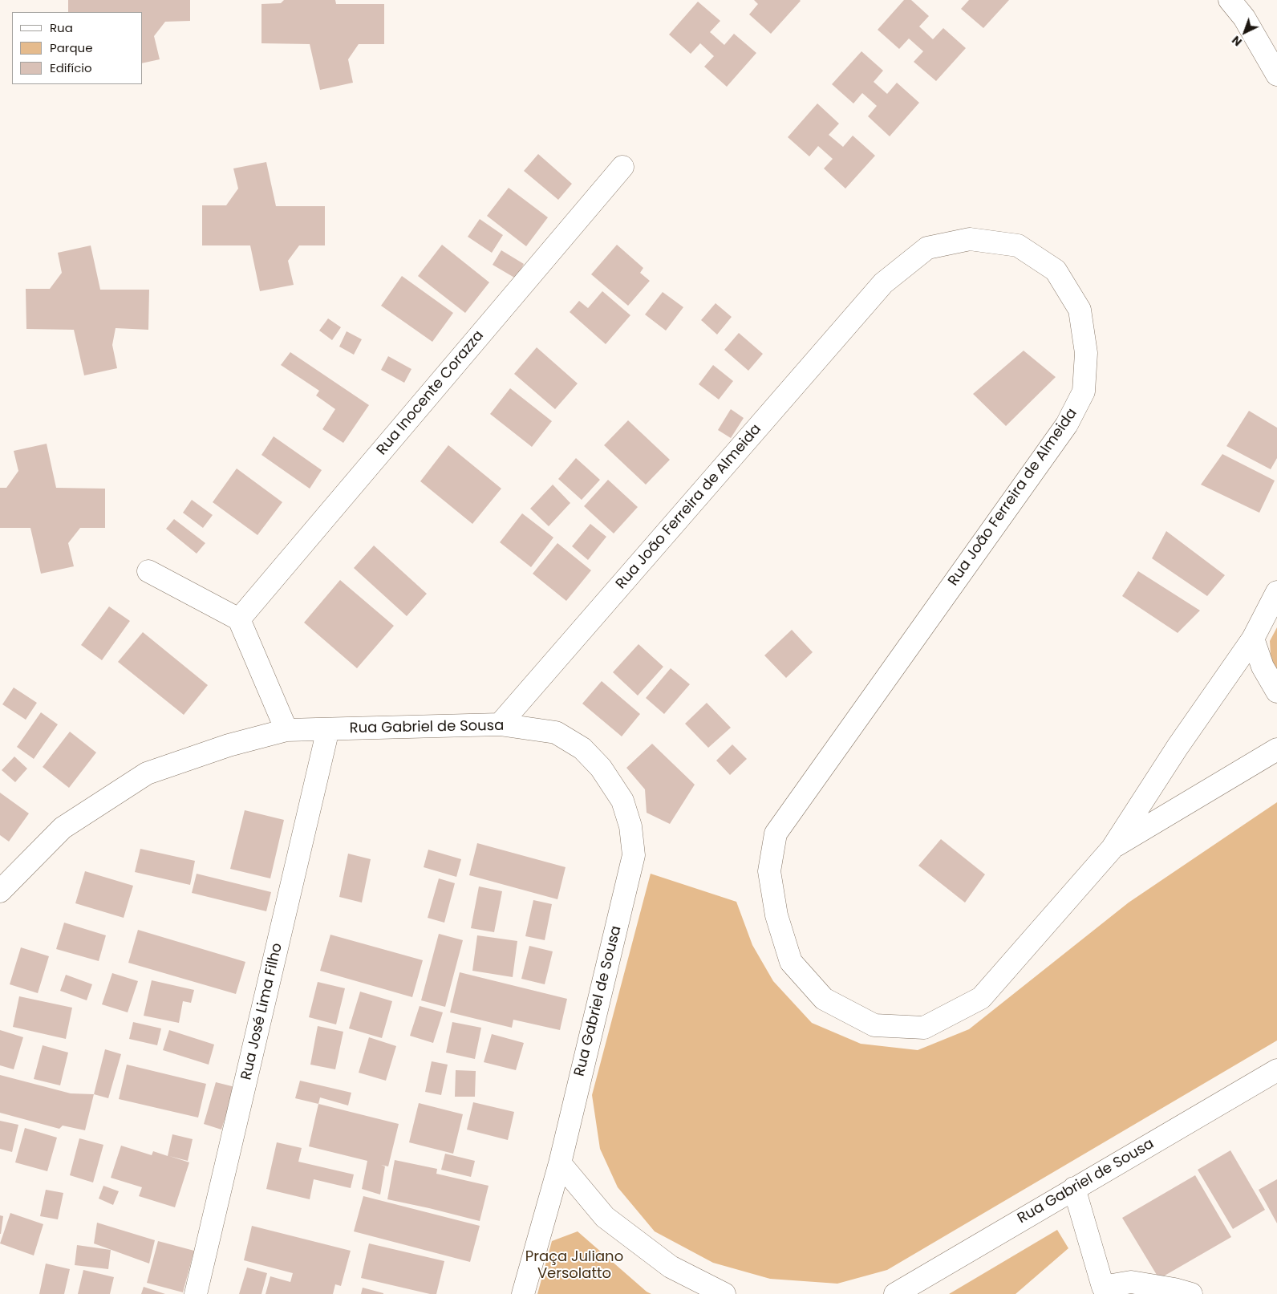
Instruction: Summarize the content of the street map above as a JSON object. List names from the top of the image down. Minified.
{"streets":{"street":["Rua Inocente Corazza","Rua João Ferreira de Almeida","Rua Gabriel de Sousa","Rua José Lima Filho"]},"crossings":[["Rua João Ferreira de Almeida","Rua Gabriel de Sousa"],["Rua Gabriel de Sousa","Rua José Lima Filho"]],"parks":["Praça Juliano Versolatto"],"legend":["Rua","Parque","Edifício"],"north":"bottom left"}
